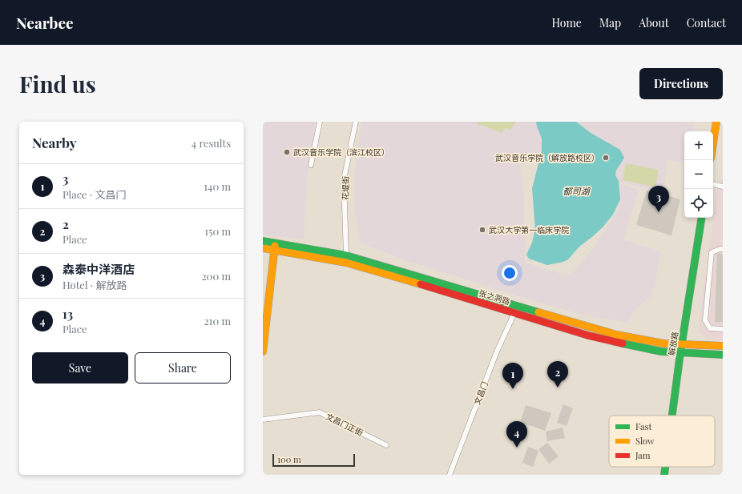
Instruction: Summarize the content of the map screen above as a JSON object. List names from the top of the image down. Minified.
{"streets":{"main road":["张之洞路","解放路"],"street":["花堤街","文昌门","文昌门正街"]},"crossings":[["花堤街","张之洞路"],["张之洞路","解放路"],["张之洞路","文昌门"]],"water":["都司湖"],"places":["武汉音乐学院（滨江校区）","武汉音乐学院（解放路校区）","武汉大学第一临床学院"],"legend":["Fast","Slow","Jam"],"scale_bar":"100 m","page":{"header":"Nearbee","nav":["Home","Map","About","Contact"],"buttons":["Directions",["Save","Share"]],"title":"Find us","heading":["Nearby","4 results"],"map_buttons":["+","−"],"list":[{"mark":"1","name":"3","note":"Place · 文昌门","value":"140 m"},{"mark":"2","name":"2","note":"Place","value":"150 m"},{"mark":"3","name":"森泰中洋酒店","note":"Hotel · 解放路","value":"200 m"},{"mark":"4","name":"13","note":"Place","value":"210 m"}],"pins":["3","2","1","4"],"scale":"100 m"}}
